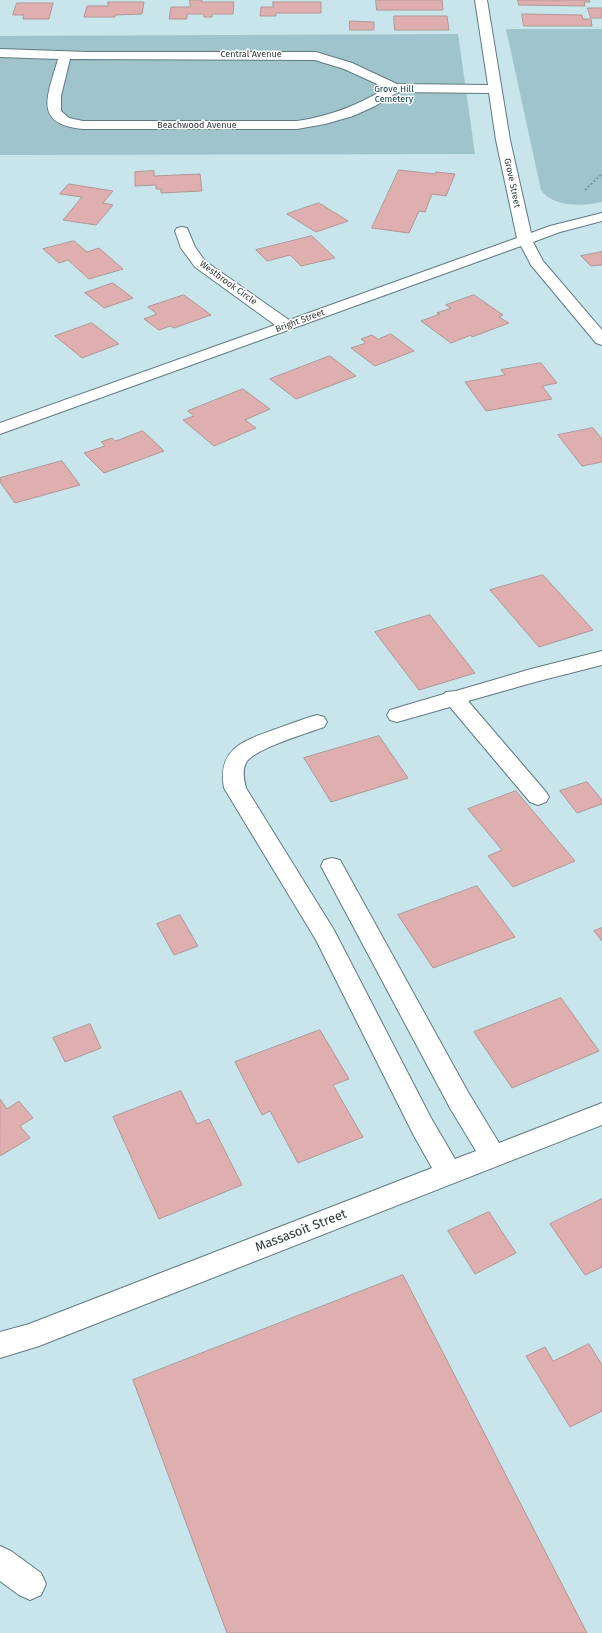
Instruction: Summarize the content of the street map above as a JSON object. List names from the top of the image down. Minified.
{"streets":{"street":["Central Avenue","Beachwood Avenue","Grove Street","Westbrook Circle","Bright Street","Massasoit Street"]},"crossings":[["Central Avenue","Beachwood Avenue"],["Central Avenue","Grove Street"],["Grove Street","Bright Street"],["Westbrook Circle","Bright Street"]],"parks":["Grove Hill Cemetery"]}
